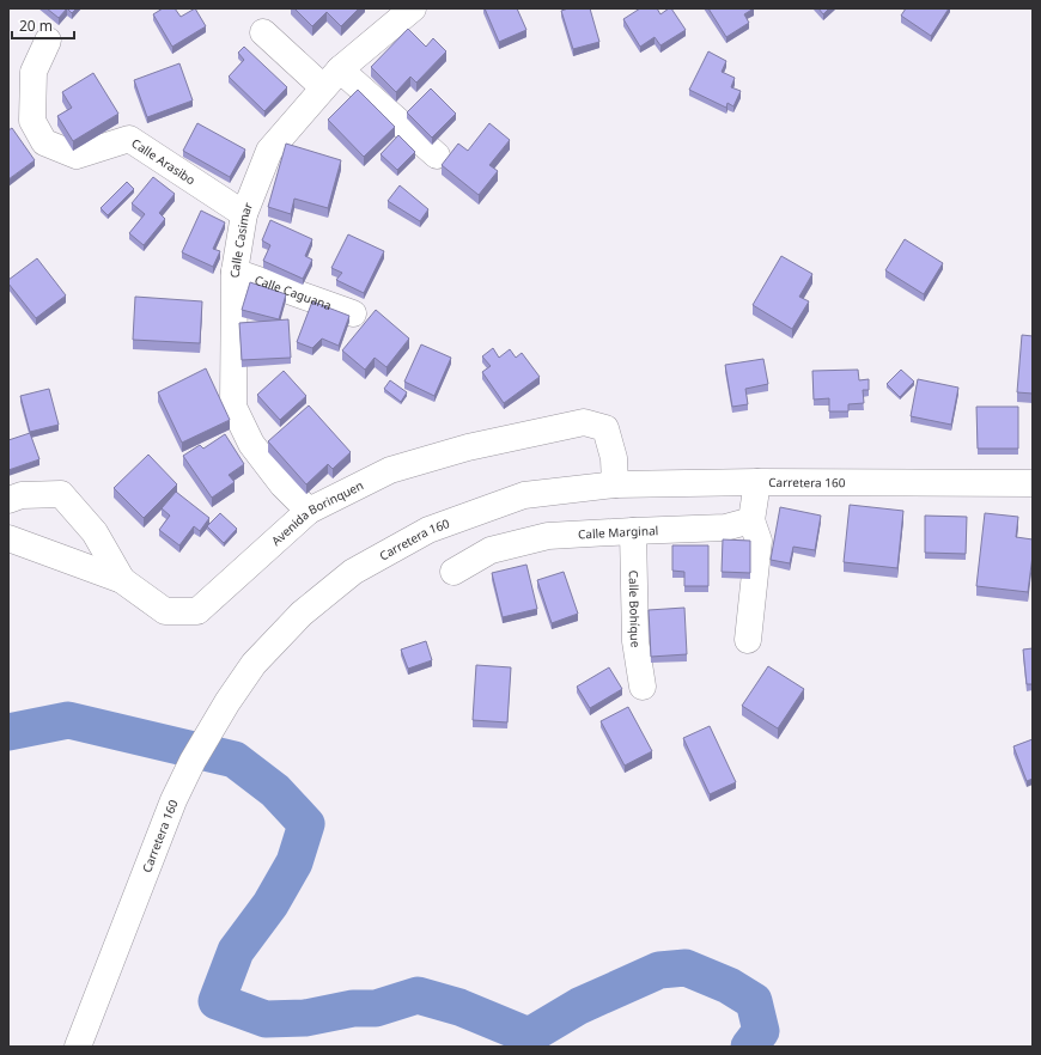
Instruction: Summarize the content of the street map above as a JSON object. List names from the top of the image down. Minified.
{"streets":{"street":["Calle Arasibo","Calle Casimar","Calle Caguana","Carretera 160","Avenida Borinquen","Calle Marginal","Calle Bohíque"]},"crossings":[["Calle Arasibo","Calle Casimar"],["Calle Casimar","Calle Caguana"],["Calle Casimar","Avenida Borinquen"],["Carretera 160","Avenida Borinquen"],["Calle Marginal","Calle Bohíque"]],"scale_bar":"20 m"}
